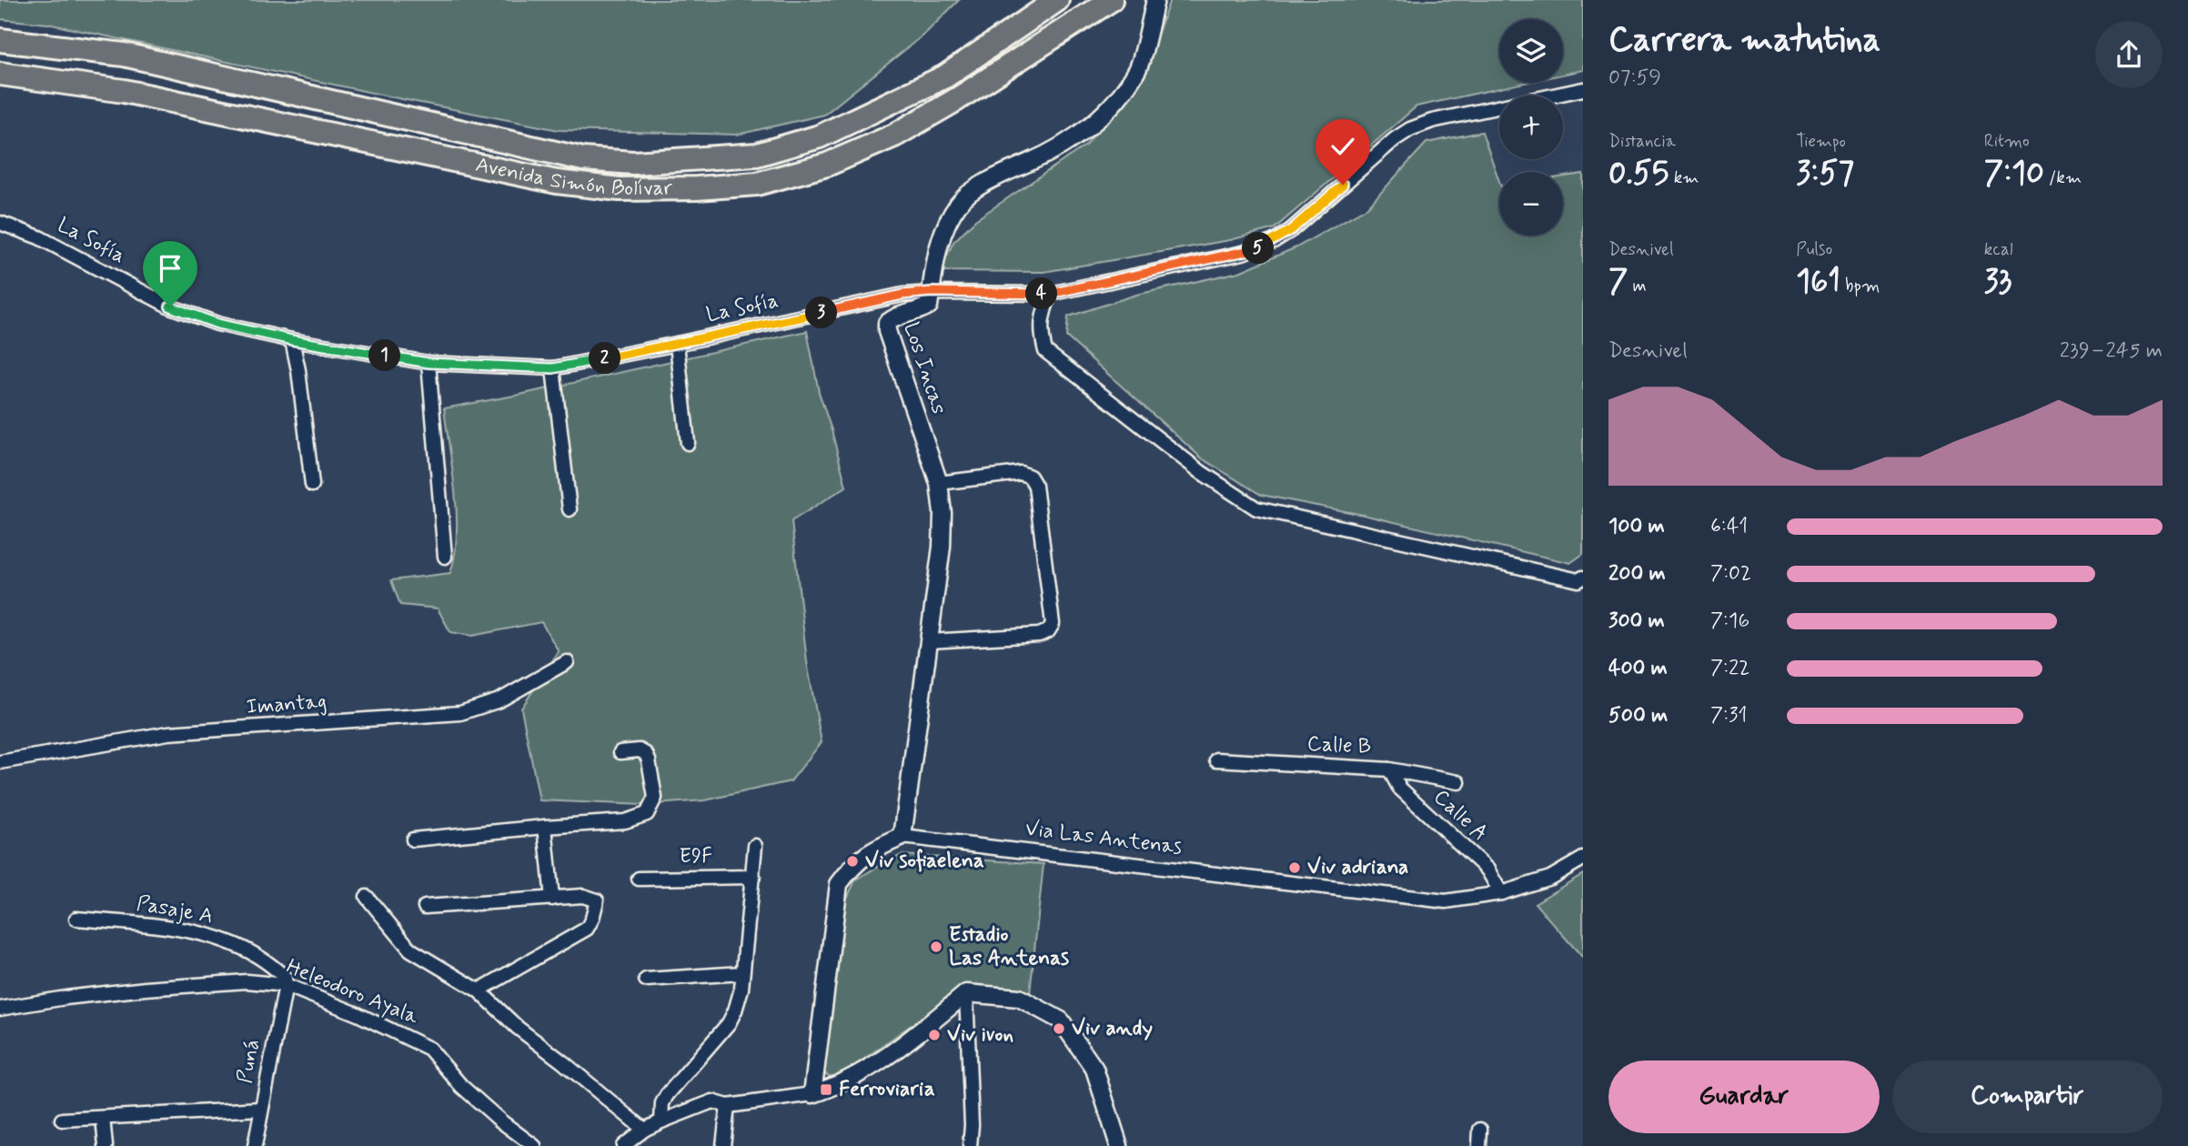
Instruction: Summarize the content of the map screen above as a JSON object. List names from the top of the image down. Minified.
{"streets":{"highway":["Avenida Simón Bolívar"],"street":["La Sofía","Los Incas","Imantag","Calle B","Calle A","Via Las Antenas","E9F","Pasaje A","Heleodoro Ayala","Puná"]},"crossings":[["La Sofía","Los Incas"],["Los Incas","Via Las Antenas"],["Calle B","Calle A"],["Calle A","Via Las Antenas"],["Pasaje A","Heleodoro Ayala"],["Pasaje A","Puná"],["Heleodoro Ayala","Puná"]],"places":{"other":["Viv sofiaelena","Viv adriana","Estadio Las Antenas","Viv andy","Viv ivon"],"transit":["Ferroviaria"]},"page":{"heading":["Carrera matutina","07:59"],"map_buttons":["+","−"],"stats":[["Distancia","0.55 km"],["Tiempo","3:57"],["Ritmo","7:10 /km"],["Desnivel","7 m"],["Pulso","161 bpm"],["kcal","33"]],"pins":["5","4","3","1","2"],"chart":["Desnivel","239–245 m"],"list":[{"name":"100 m","note":"6:41"},{"name":"200 m","note":"7:02"},{"name":"300 m","note":"7:16"},{"name":"400 m","note":"7:22"},{"name":"500 m","note":"7:31"}],"buttons":["Guardar","Compartir"]}}
